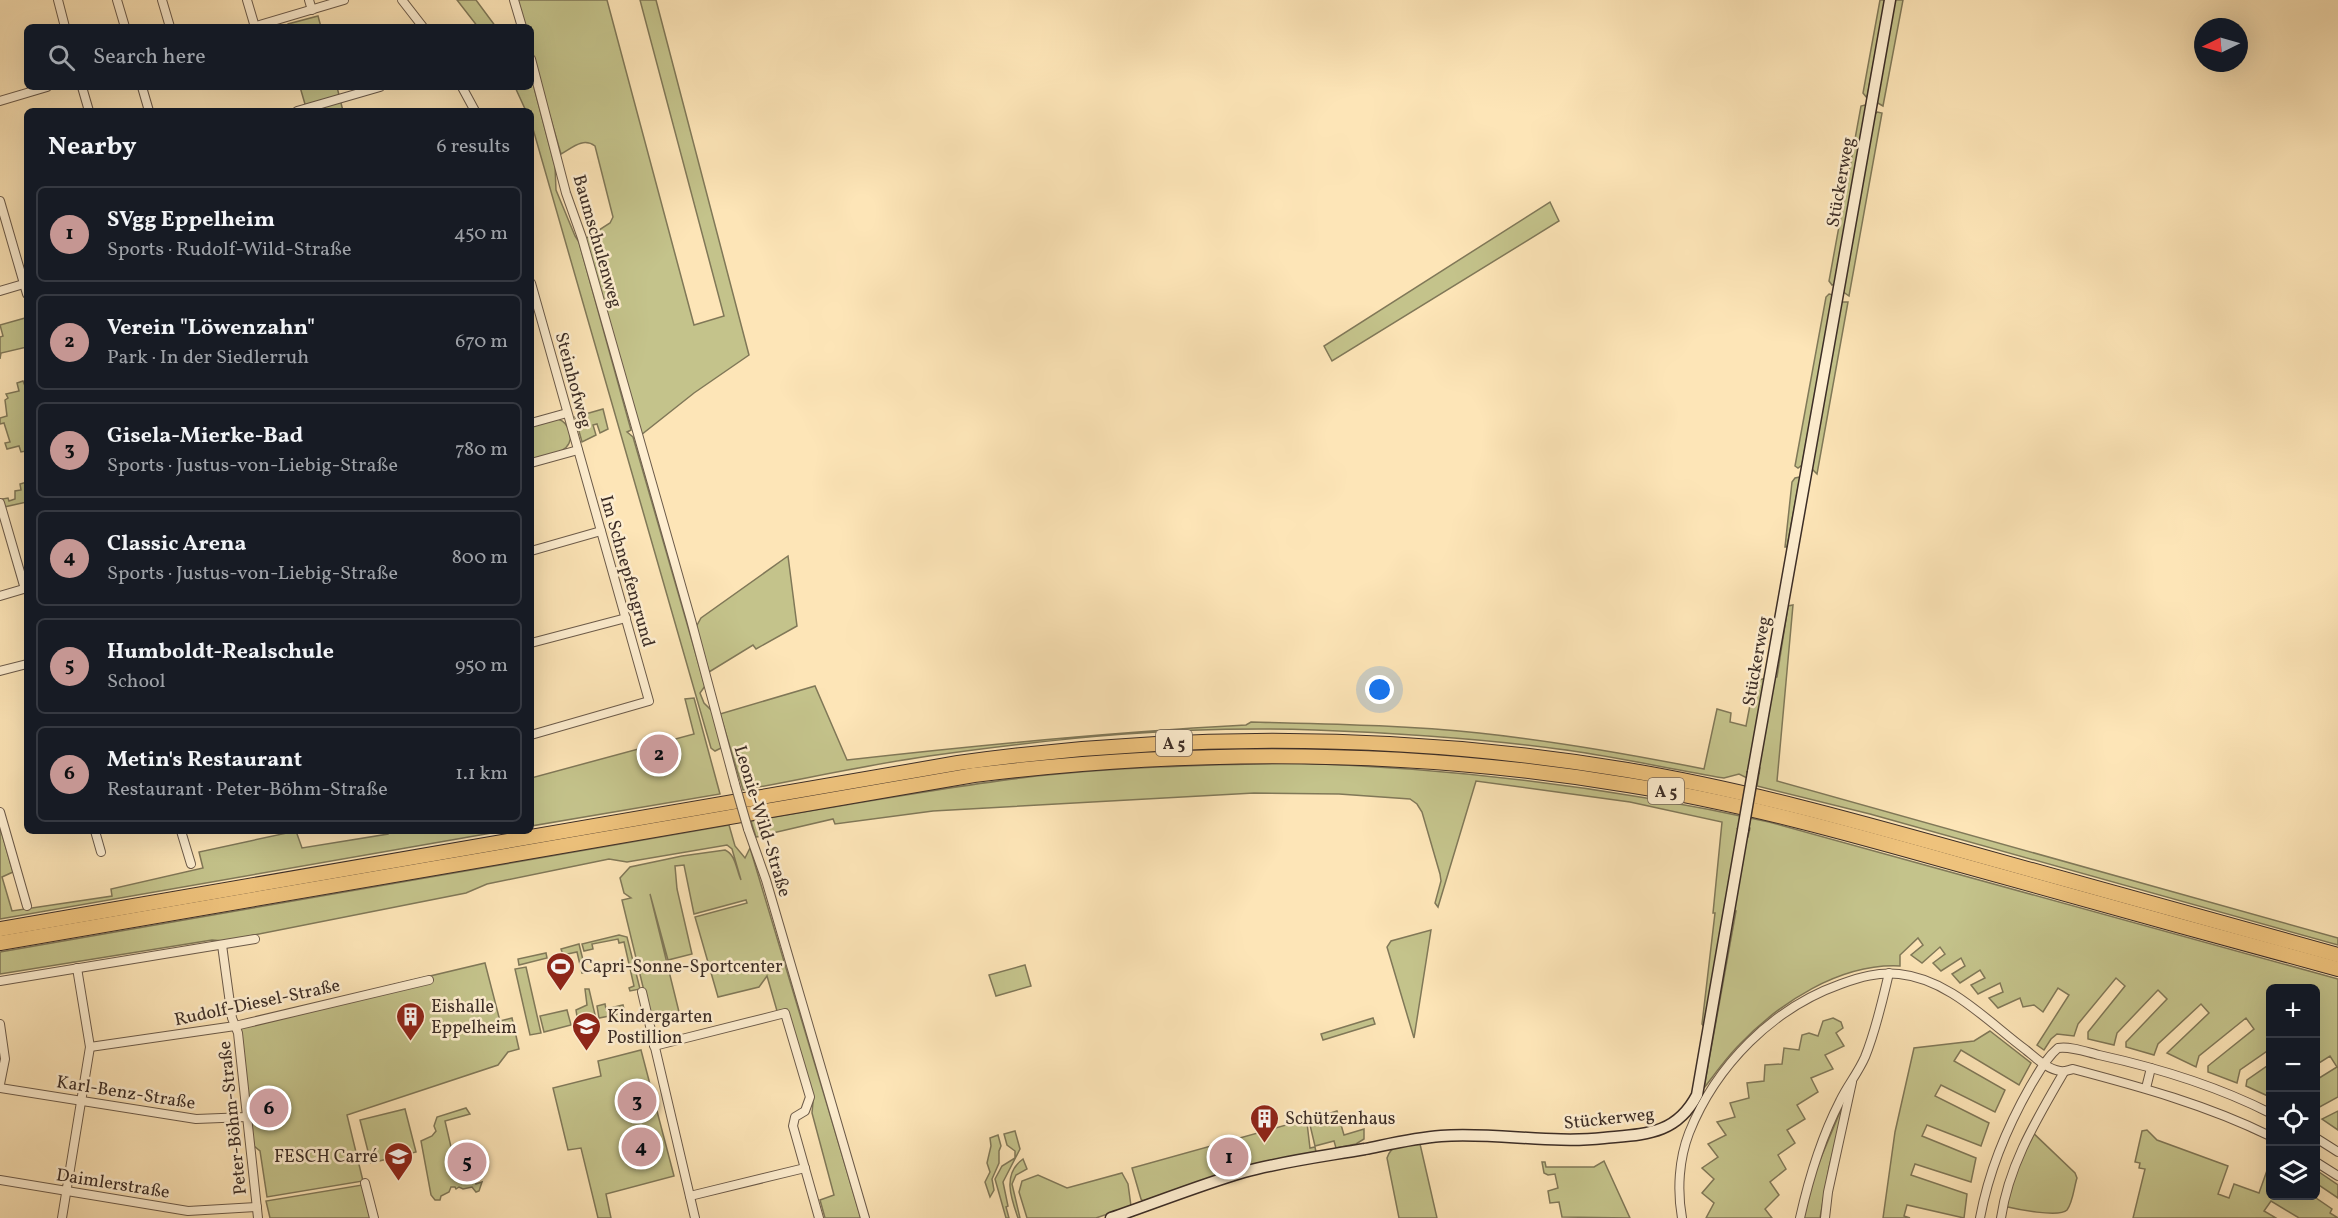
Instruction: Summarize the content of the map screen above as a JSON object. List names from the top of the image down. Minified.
{"streets":{"highway":["A 5"],"street":["Stückerweg","Baumschulenweg","Steinhofweg","Im Schnepfengrund","Leonie-Wild-Straße","Rudolf-Diesel-Straße","Karl-Benz-Straße","Peter-Böhm-Straße","Daimlerstraße"]},"crossings":[["Baumschulenweg","Leonie-Wild-Straße"],["Steinhofweg","Im Schnepfengrund"],["Rudolf-Diesel-Straße","Peter-Böhm-Straße"],["Karl-Benz-Straße","Peter-Böhm-Straße"],["Peter-Böhm-Straße","Daimlerstraße"]],"places":{"sports":["Capri-Sonne-Sportcenter"],"building":["Eishalle Eppelheim","Schützenhaus"],"school or university":["Kindergarten Postillion","FESCH Carré"]},"north":"left","page":{"search":"Search here","heading":["Nearby","6 results"],"list":[{"mark":"1","name":"SVgg Eppelheim","note":"Sports · Rudolf-Wild-Straße","value":"450 m"},{"mark":"2","name":"Verein \"Löwenzahn\"","note":"Park · In der Siedlerruh","value":"670 m"},{"mark":"3","name":"Gisela-Mierke-Bad","note":"Sports · Justus-von-Liebig-Straße","value":"780 m"},{"mark":"4","name":"Classic Arena","note":"Sports · Justus-von-Liebig-Straße","value":"800 m"},{"mark":"5","name":"Humboldt-Realschule","note":"School","value":"950 m"},{"mark":"6","name":"Metin's Restaurant","note":"Restaurant · Peter-Böhm-Straße","value":"1.1 km"}],"pins":["2","3","6","4","1","5"],"map_buttons":["+","−"]}}
